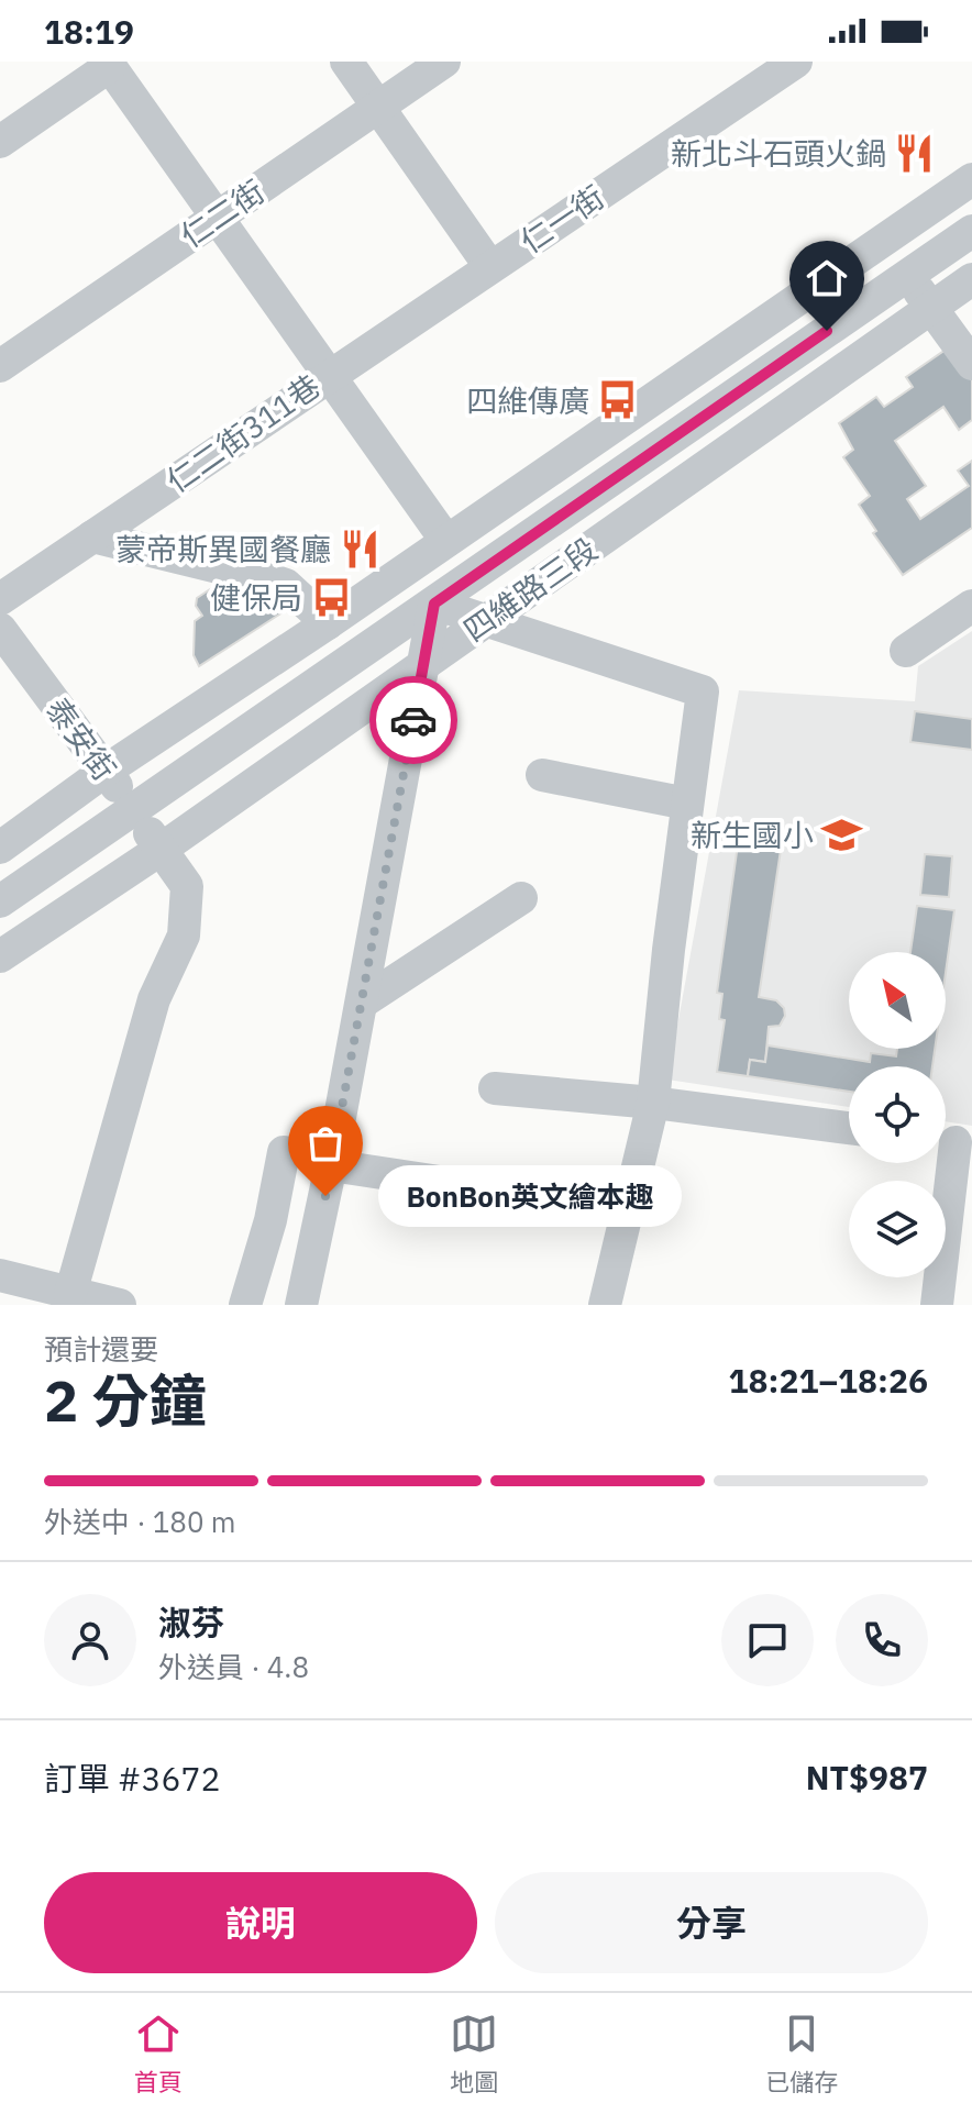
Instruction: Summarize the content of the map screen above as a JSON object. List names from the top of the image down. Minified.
{"streets":{"street":["仁二街","仁一街","仁二街311巷","四維路三段","泰安街"]},"crossings":[["仁二街","仁二街311巷"],["仁一街","仁二街311巷"],["四維路三段","泰安街"]],"places":{"restaurant":["新北斗石頭火鍋","蒙帝斯異國餐廳"],"bus stop":["四維傳廣","健保局"],"school or university":["新生國小"],"other":["BonBon英文繪本趣"]},"north":"top left","page":{"status":"18:19","bubble":"BonBon英文繪本趣","heading":["2 分鐘","預計還要","18:21–18:26"],"panel":["淑芬","外送員 · 4.8","訂單 #3672","NT$987"],"bar":"外送中 · 180 m","buttons":["說明","分享"],"tabs":["首頁","地圖","已儲存"]}}
